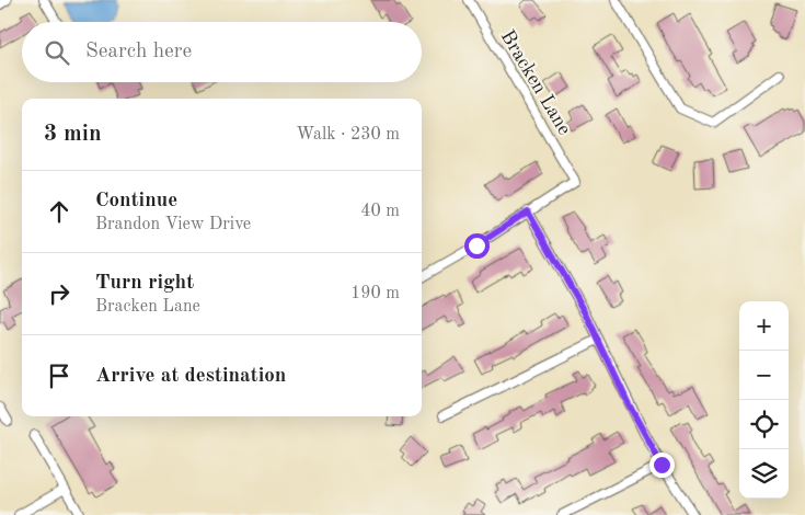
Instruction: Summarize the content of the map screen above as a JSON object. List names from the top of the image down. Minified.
{"streets":{"street":["Bracken Lane"]},"page":{"search":"Search here","heading":["3 min","Walk · 230 m"],"list":[["Continue","Brandon View Drive","40 m"],["Turn right","Bracken Lane","190 m"],"Arrive at destination"],"map_buttons":["+","−"]}}
